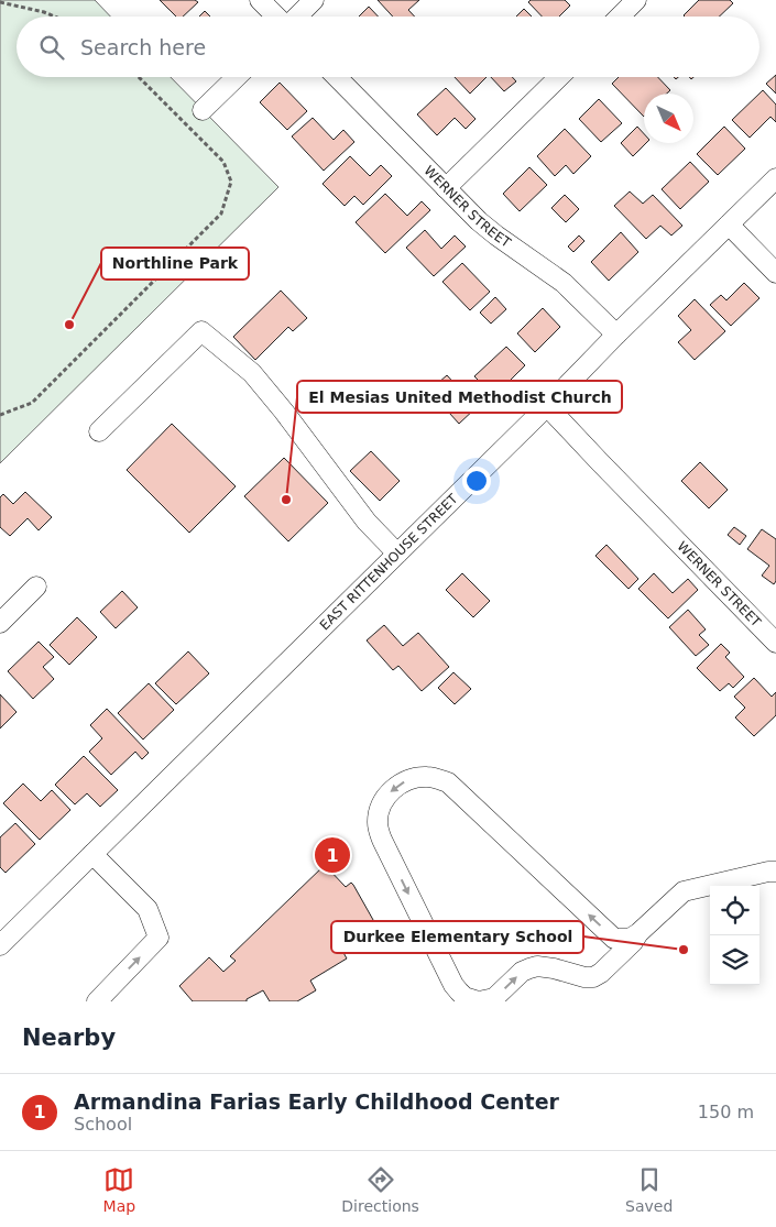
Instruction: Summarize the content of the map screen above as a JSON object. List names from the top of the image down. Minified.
{"streets":{"street":["WERNER STREET","EAST RITTENHOUSE STREET"]},"crossings":[["WERNER STREET","EAST RITTENHOUSE STREET"]],"places":["Northline Park","El Mesias United Methodist Church","Durkee Elementary School"],"north":"bottom right","page":{"search":"Search here","pins":"1","heading":"Nearby","list":[{"mark":"1","name":"Armandina Farias Early Childhood Center","note":"School","value":"150 m"}],"nav":["Map","Directions","Saved"]}}
